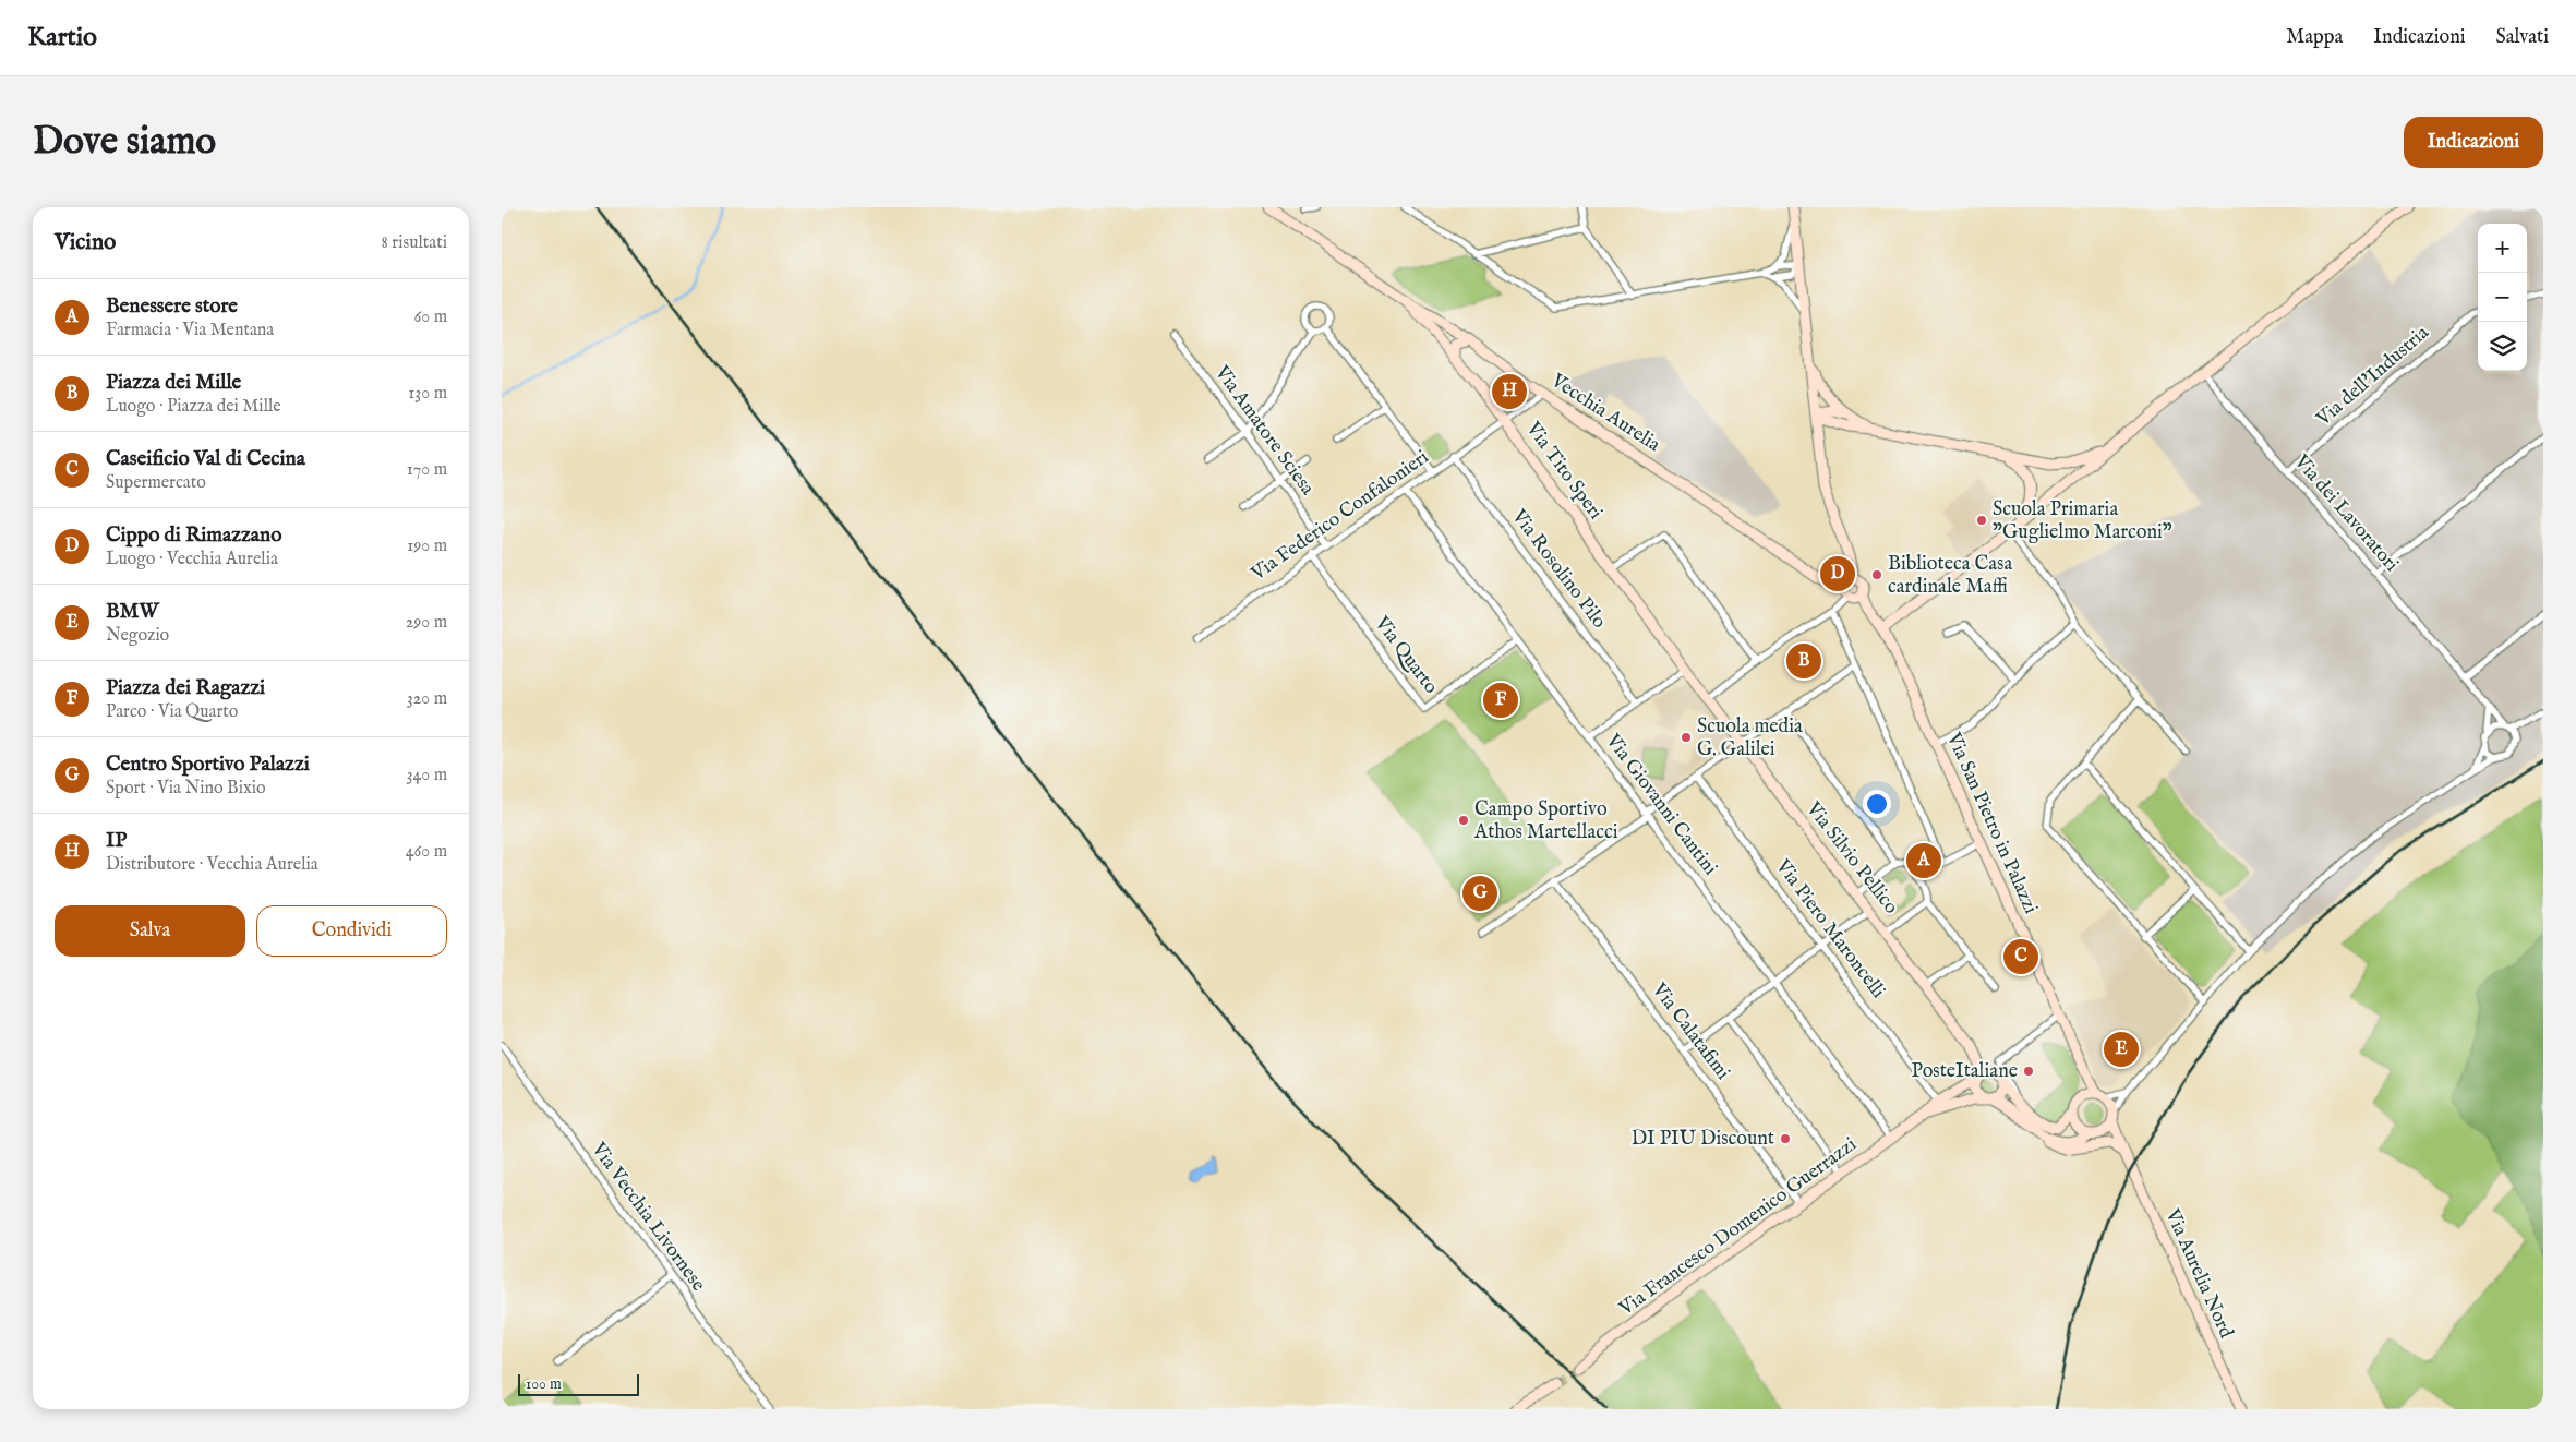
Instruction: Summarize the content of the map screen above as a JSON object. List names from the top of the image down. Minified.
{"streets":{"main road":["Vecchia Aurelia","Via Tito Speri","Via San Pietro in Palazzi","Via Silvio Pellico","Via Francesco Domenico Guerrazzi","Via Aurelia Nord"],"street":["Via dell'Industria","Via Amatore Sciesa","Via dei Lavoratori","Via Federico Confalonieri","Via Rosolino Pilo","Via Quarto","Via Giovanni Cantini","Via Piero Maroncelli","Via Calatafimi","Via Vecchia Livornese"]},"crossings":[["Via dell'Industria","Via dei Lavoratori"],["Vecchia Aurelia","Via Tito Speri"],["Vecchia Aurelia","Via Federico Confalonieri"],["Via Amatore Sciesa","Via Federico Confalonieri"],["Via Tito Speri","Via Federico Confalonieri"],["Via Tito Speri","Via Silvio Pellico"],["Via Federico Confalonieri","Via Rosolino Pilo"],["Via Federico Confalonieri","Via Quarto"],["Via Federico Confalonieri","Via Giovanni Cantini"],["Via Quarto","Via Giovanni Cantini"],["Via Giovanni Cantini","Via Francesco Domenico Guerrazzi"],["Via San Pietro in Palazzi","Via Aurelia Nord"],["Via Silvio Pellico","Via Francesco Domenico Guerrazzi"],["Via Piero Maroncelli","Via Francesco Domenico Guerrazzi"],["Via Calatafimi","Via Francesco Domenico Guerrazzi"]],"places":["Scuola Primaria \"Guglielmo Marconi\"","Biblioteca Casa cardinale Maffi","Scuola media G. Galilei","Campo Sportivo Athos Martellacci","PosteItaliane","DI PIU Discount"],"scale_bar":"100 m","page":{"header":"Kartio","nav":["Mappa","Indicazioni","Salvati"],"buttons":["Indicazioni",["Salva","Condividi"]],"title":"Dove siamo","heading":["Vicino","8 risultati"],"map_buttons":["+","−"],"list":[{"mark":"A","name":"Benessere store","note":"Farmacia · Via Mentana","value":"60 m"},{"mark":"B","name":"Piazza dei Mille","note":"Luogo · Piazza dei Mille","value":"130 m"},{"mark":"C","name":"Caseificio Val di Cecina","note":"Supermercato","value":"170 m"},{"mark":"D","name":"Cippo di Rimazzano","note":"Luogo · Vecchia Aurelia","value":"190 m"},{"mark":"E","name":"BMW","note":"Negozio","value":"290 m"},{"mark":"F","name":"Piazza dei Ragazzi","note":"Parco · Via Quarto","value":"320 m"},{"mark":"G","name":"Centro Sportivo Palazzi","note":"Sport · Via Nino Bixio","value":"340 m"},{"mark":"H","name":"IP","note":"Distributore · Vecchia Aurelia","value":"460 m"}],"pins":["H","D","B","F","A","G","C","E"],"scale":"100 m"}}
